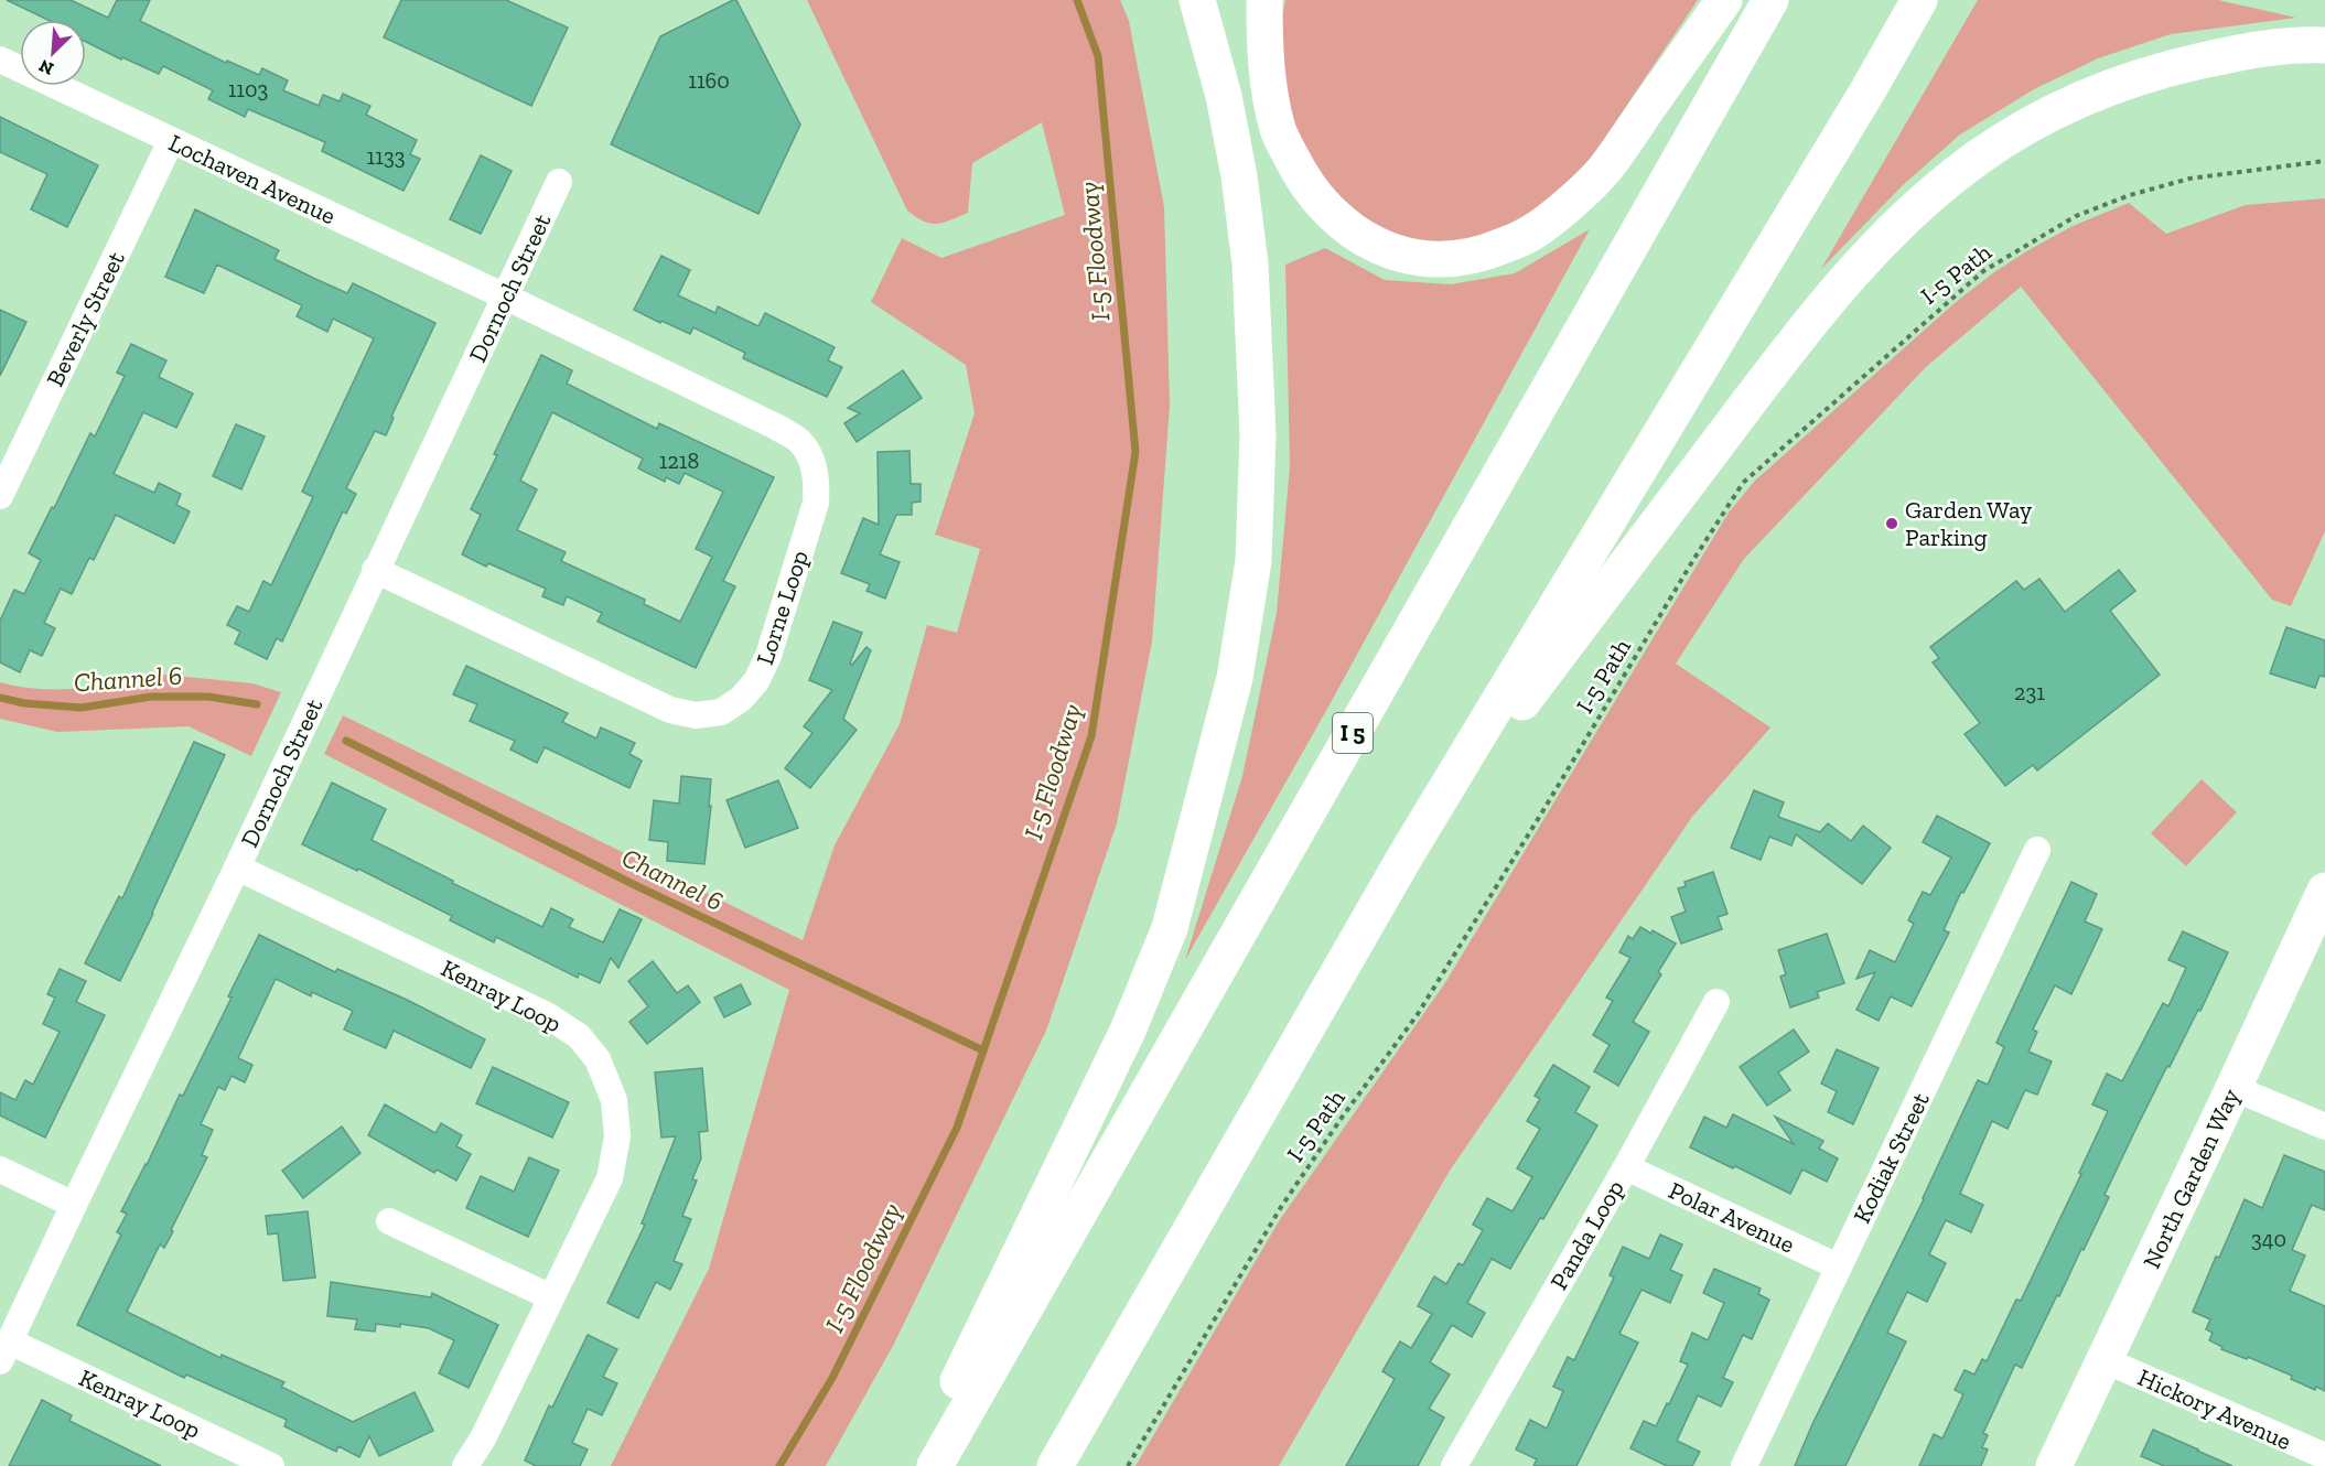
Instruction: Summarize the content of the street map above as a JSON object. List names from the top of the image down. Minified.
{"streets":{"main road":["I 5","North Garden Way"],"street":["Lochaven Avenue","Dornoch Street","Beverly Street","Lorne Loop","Kenray Loop","Kodiak Street","Polar Avenue","Panda Loop","Hickory Avenue"],"path":["I-5 Path"]},"crossings":[["Lochaven Avenue","Dornoch Street"],["Lochaven Avenue","Beverly Street"],["Lochaven Avenue","Lorne Loop"],["Dornoch Street","Lorne Loop"],["Dornoch Street","Kenray Loop"],["Kodiak Street","Polar Avenue"],["North Garden Way","Hickory Avenue"],["Polar Avenue","Panda Loop"]],"water":["I-5 Floodway","Channel 6"],"places":["Garden Way Parking"],"house_numbers":["1160","1103","1133","1218","231","340"],"north":"bottom left"}
